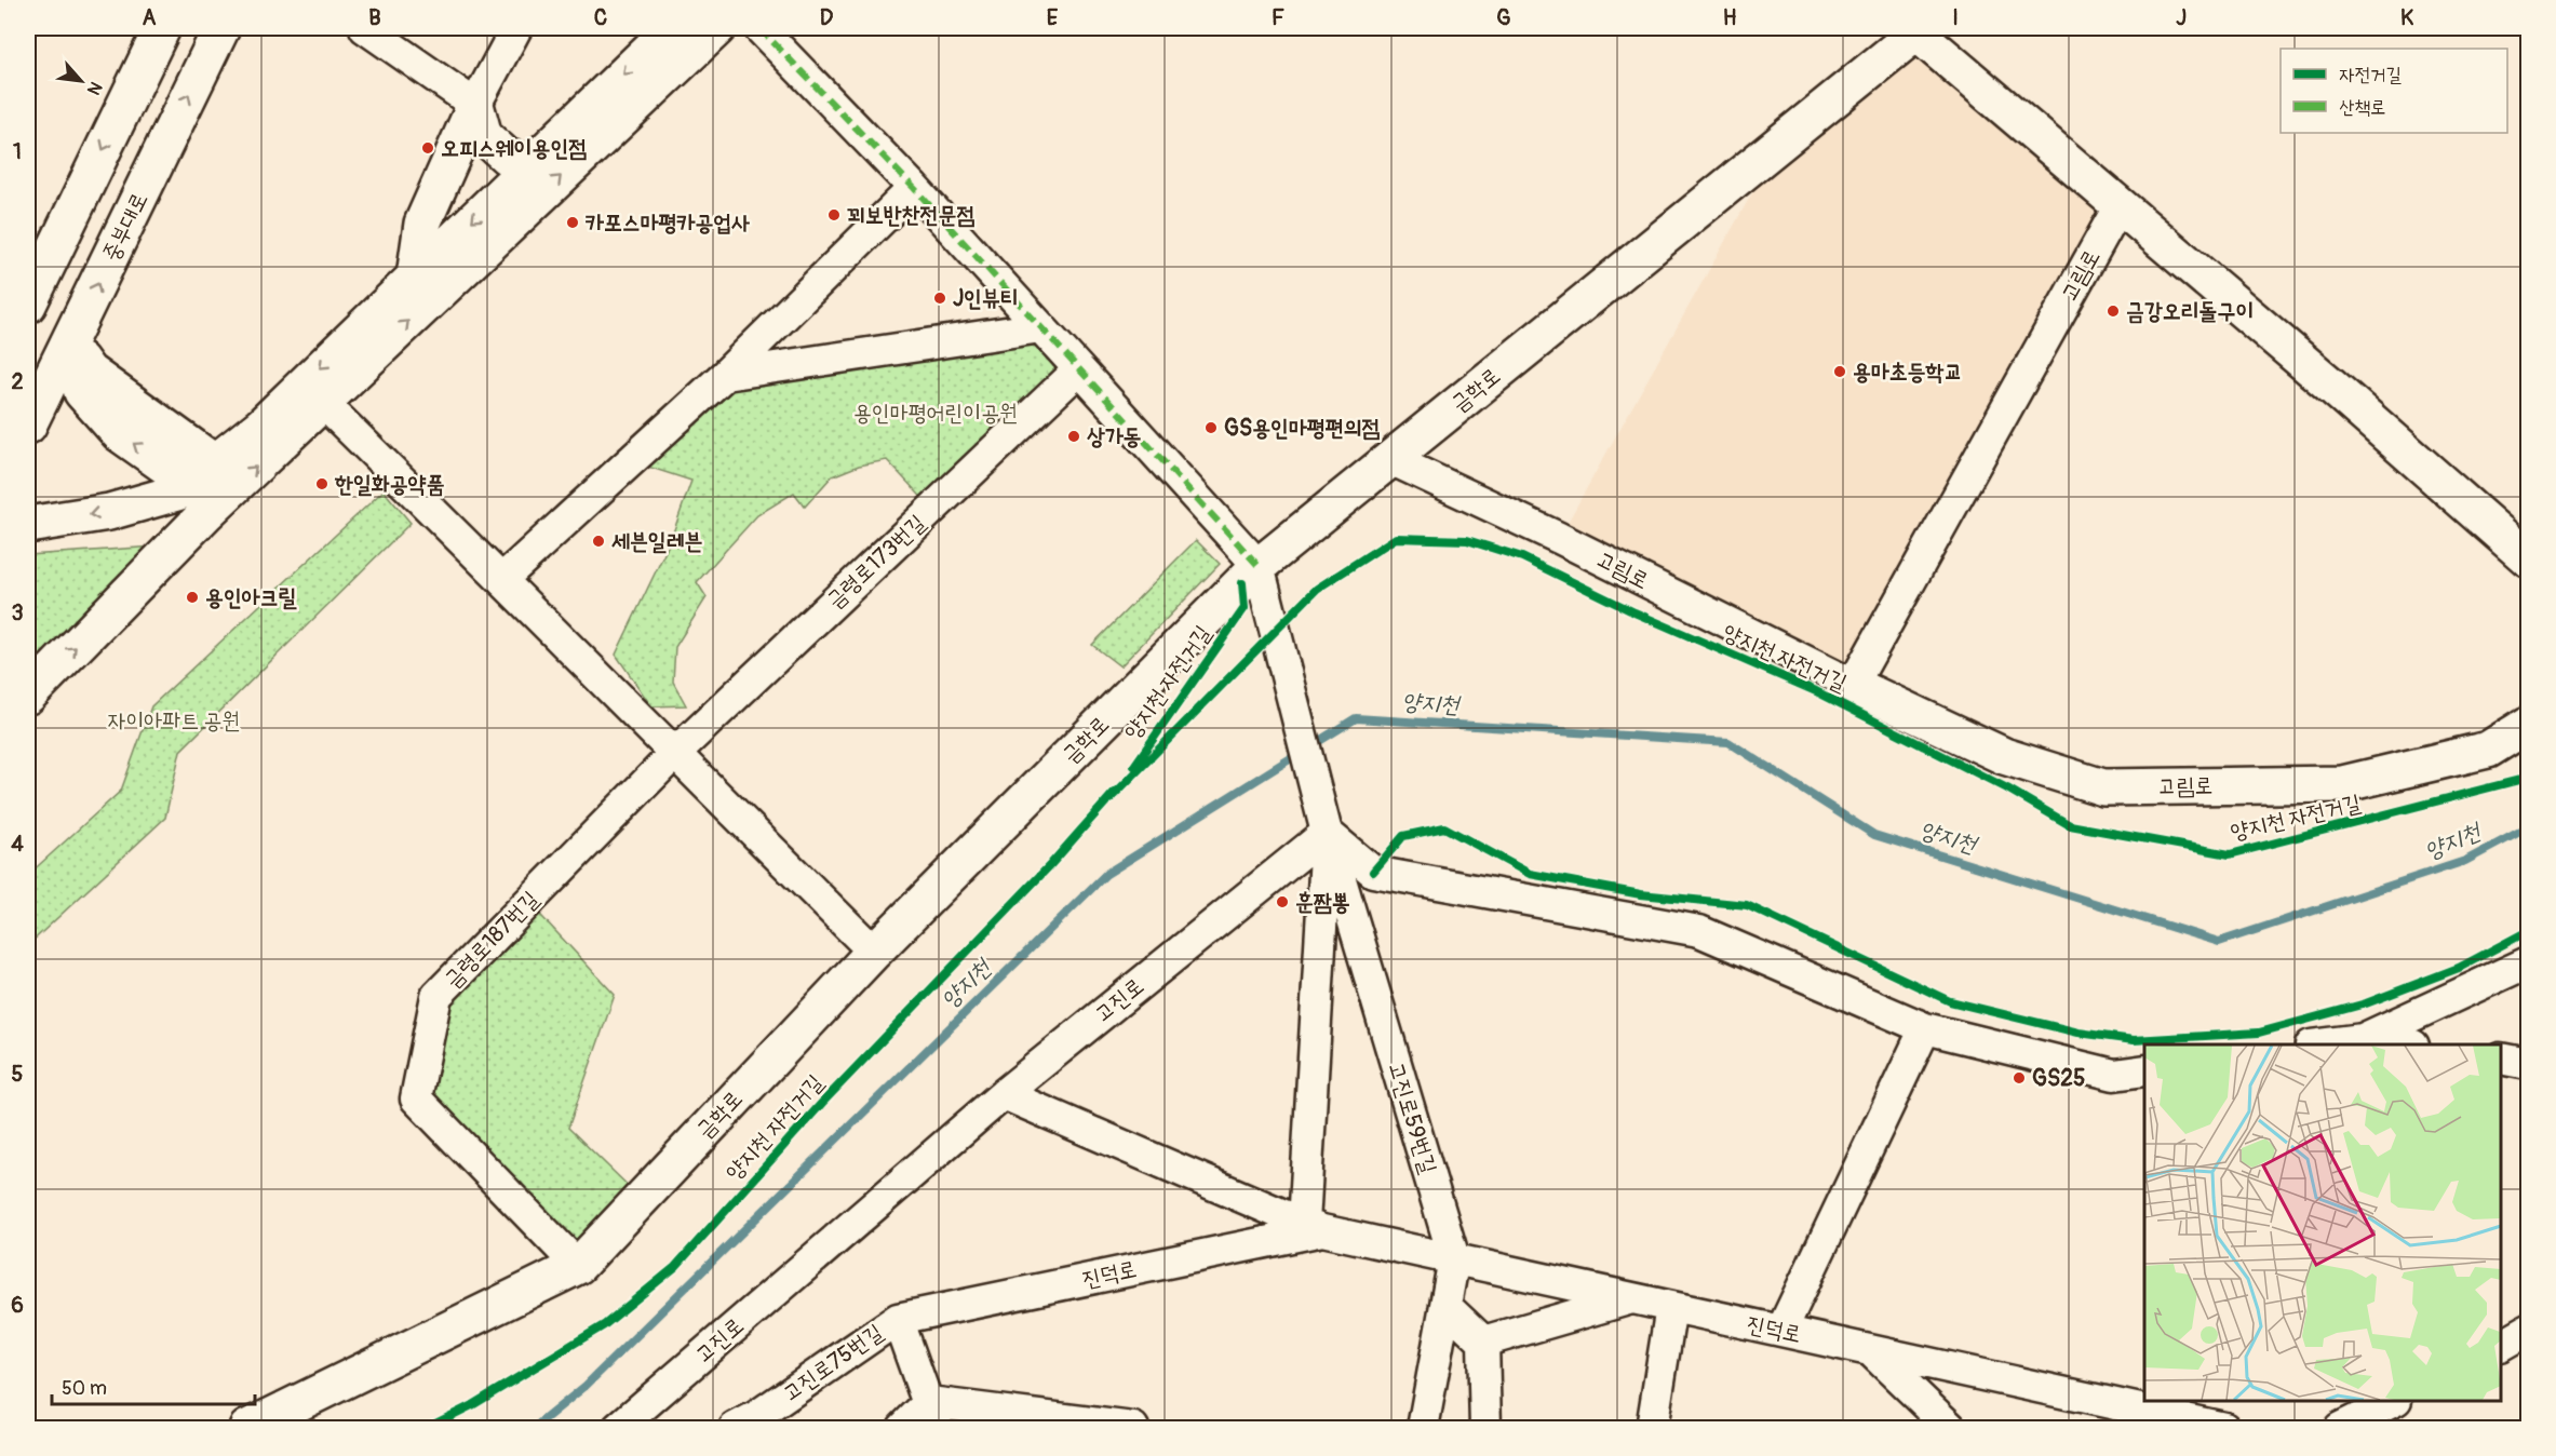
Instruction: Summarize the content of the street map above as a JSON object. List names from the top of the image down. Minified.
{"streets":{"street":["중부대로","고림로","금학로","금령로173번길","금령로187번길","고진로","고진로59번길","진덕로","고진로75번길"],"cycle path":["양지천 자전거길"]},"crossings":[["고림로","금학로"],["금학로","금령로187번길"],["금학로","고진로59번길"],["금령로173번길","금령로187번길"],["고진로","고진로59번길"],["고진로","진덕로"],["고진로59번길","진덕로"],["진덕로","고진로75번길"]],"water":["양지천"],"parks":["용인마평어린이공원","자이아파트 공원"],"places":["오피스웨이용인점","꾀보반찬전문점","카포스마평카공업사","J인뷰티","금강오리돌구이","용마초등학교","GS용인마평편의점","상가동","한일화공약품","세븐일레븐","용인아크릴","훈짬뽕","GS25"],"legend":["자전거길","산책로"],"scale_bar":"50 m","north":"bottom right","grid":{"columns":["A","B","C","D","E","F","G","H","I","J","K"],"rows":["1","2","3","4","5","6"]}}
